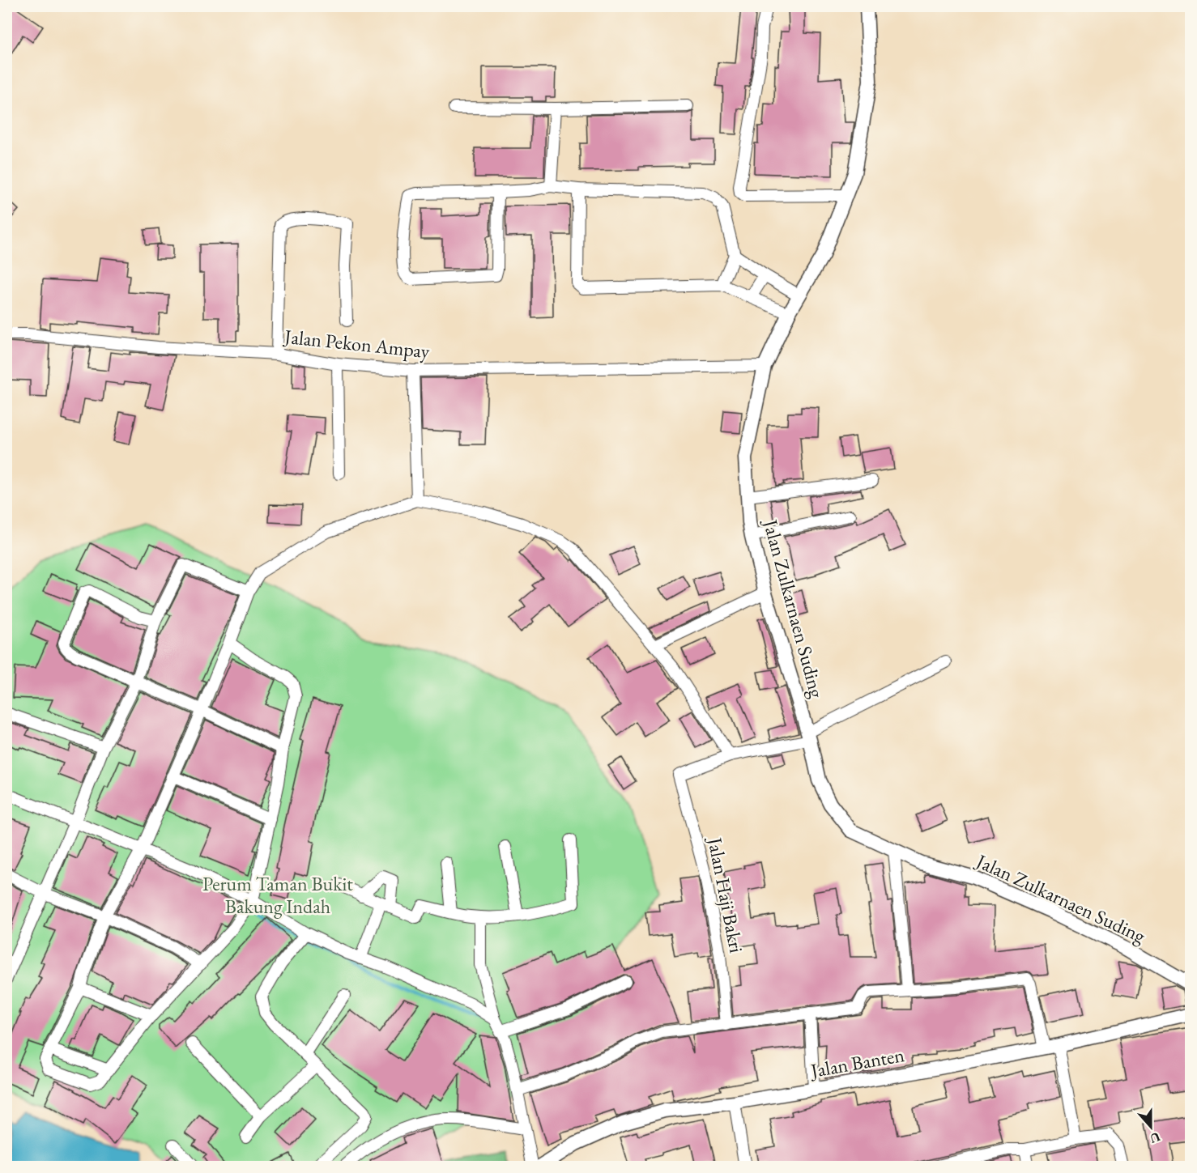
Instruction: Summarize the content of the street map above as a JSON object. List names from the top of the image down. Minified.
{"streets":{"street":["Jalan Pekon Ampay","Jalan Zulkarnaen Suding","Jalan Haji Bakri","Jalan Banten"]},"crossings":[["Jalan Pekon Ampay","Jalan Zulkarnaen Suding"]],"parks":["Perum Taman Bukit Bakung Indah"],"north":"bottom"}
